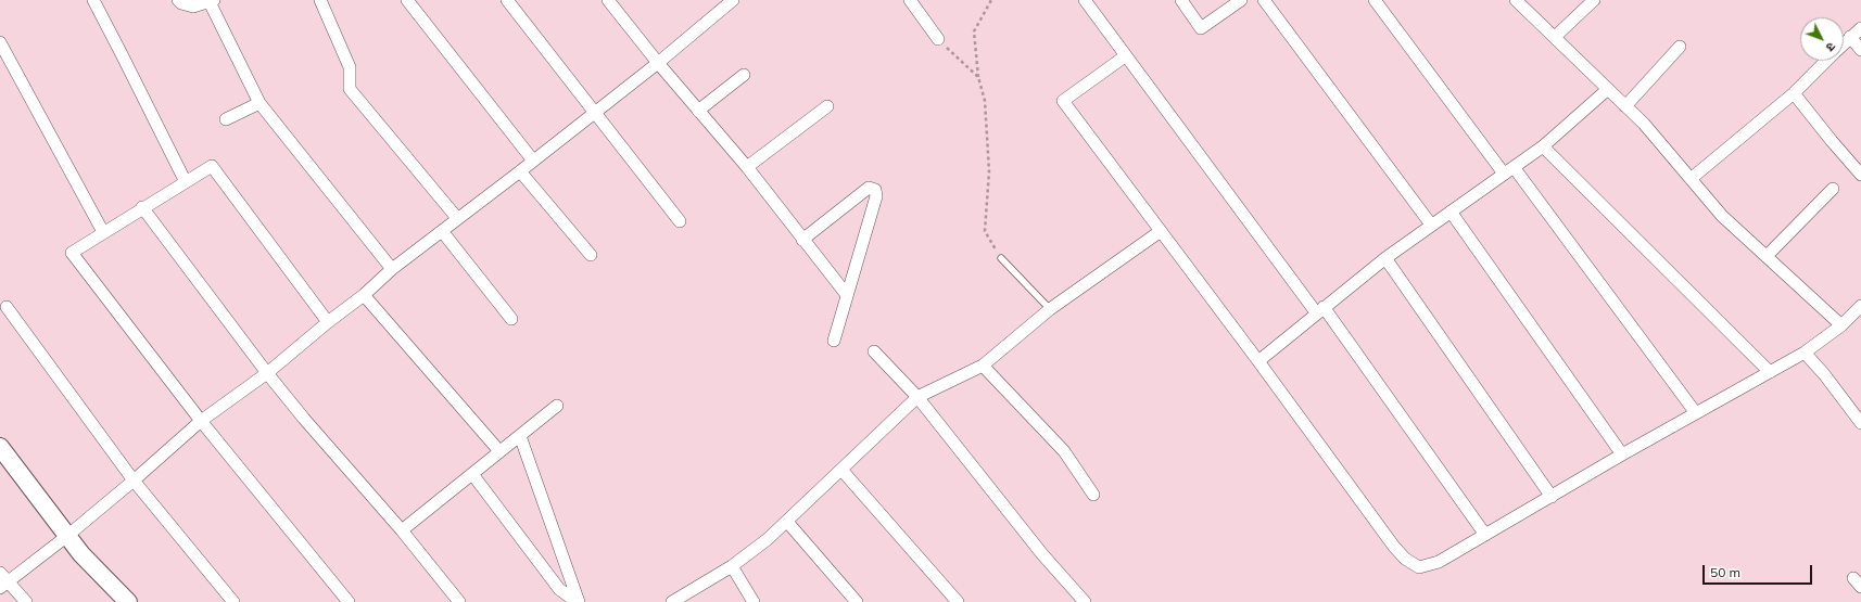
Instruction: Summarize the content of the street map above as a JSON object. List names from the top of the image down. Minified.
{"scale_bar":"50 m","north":"bottom right"}
